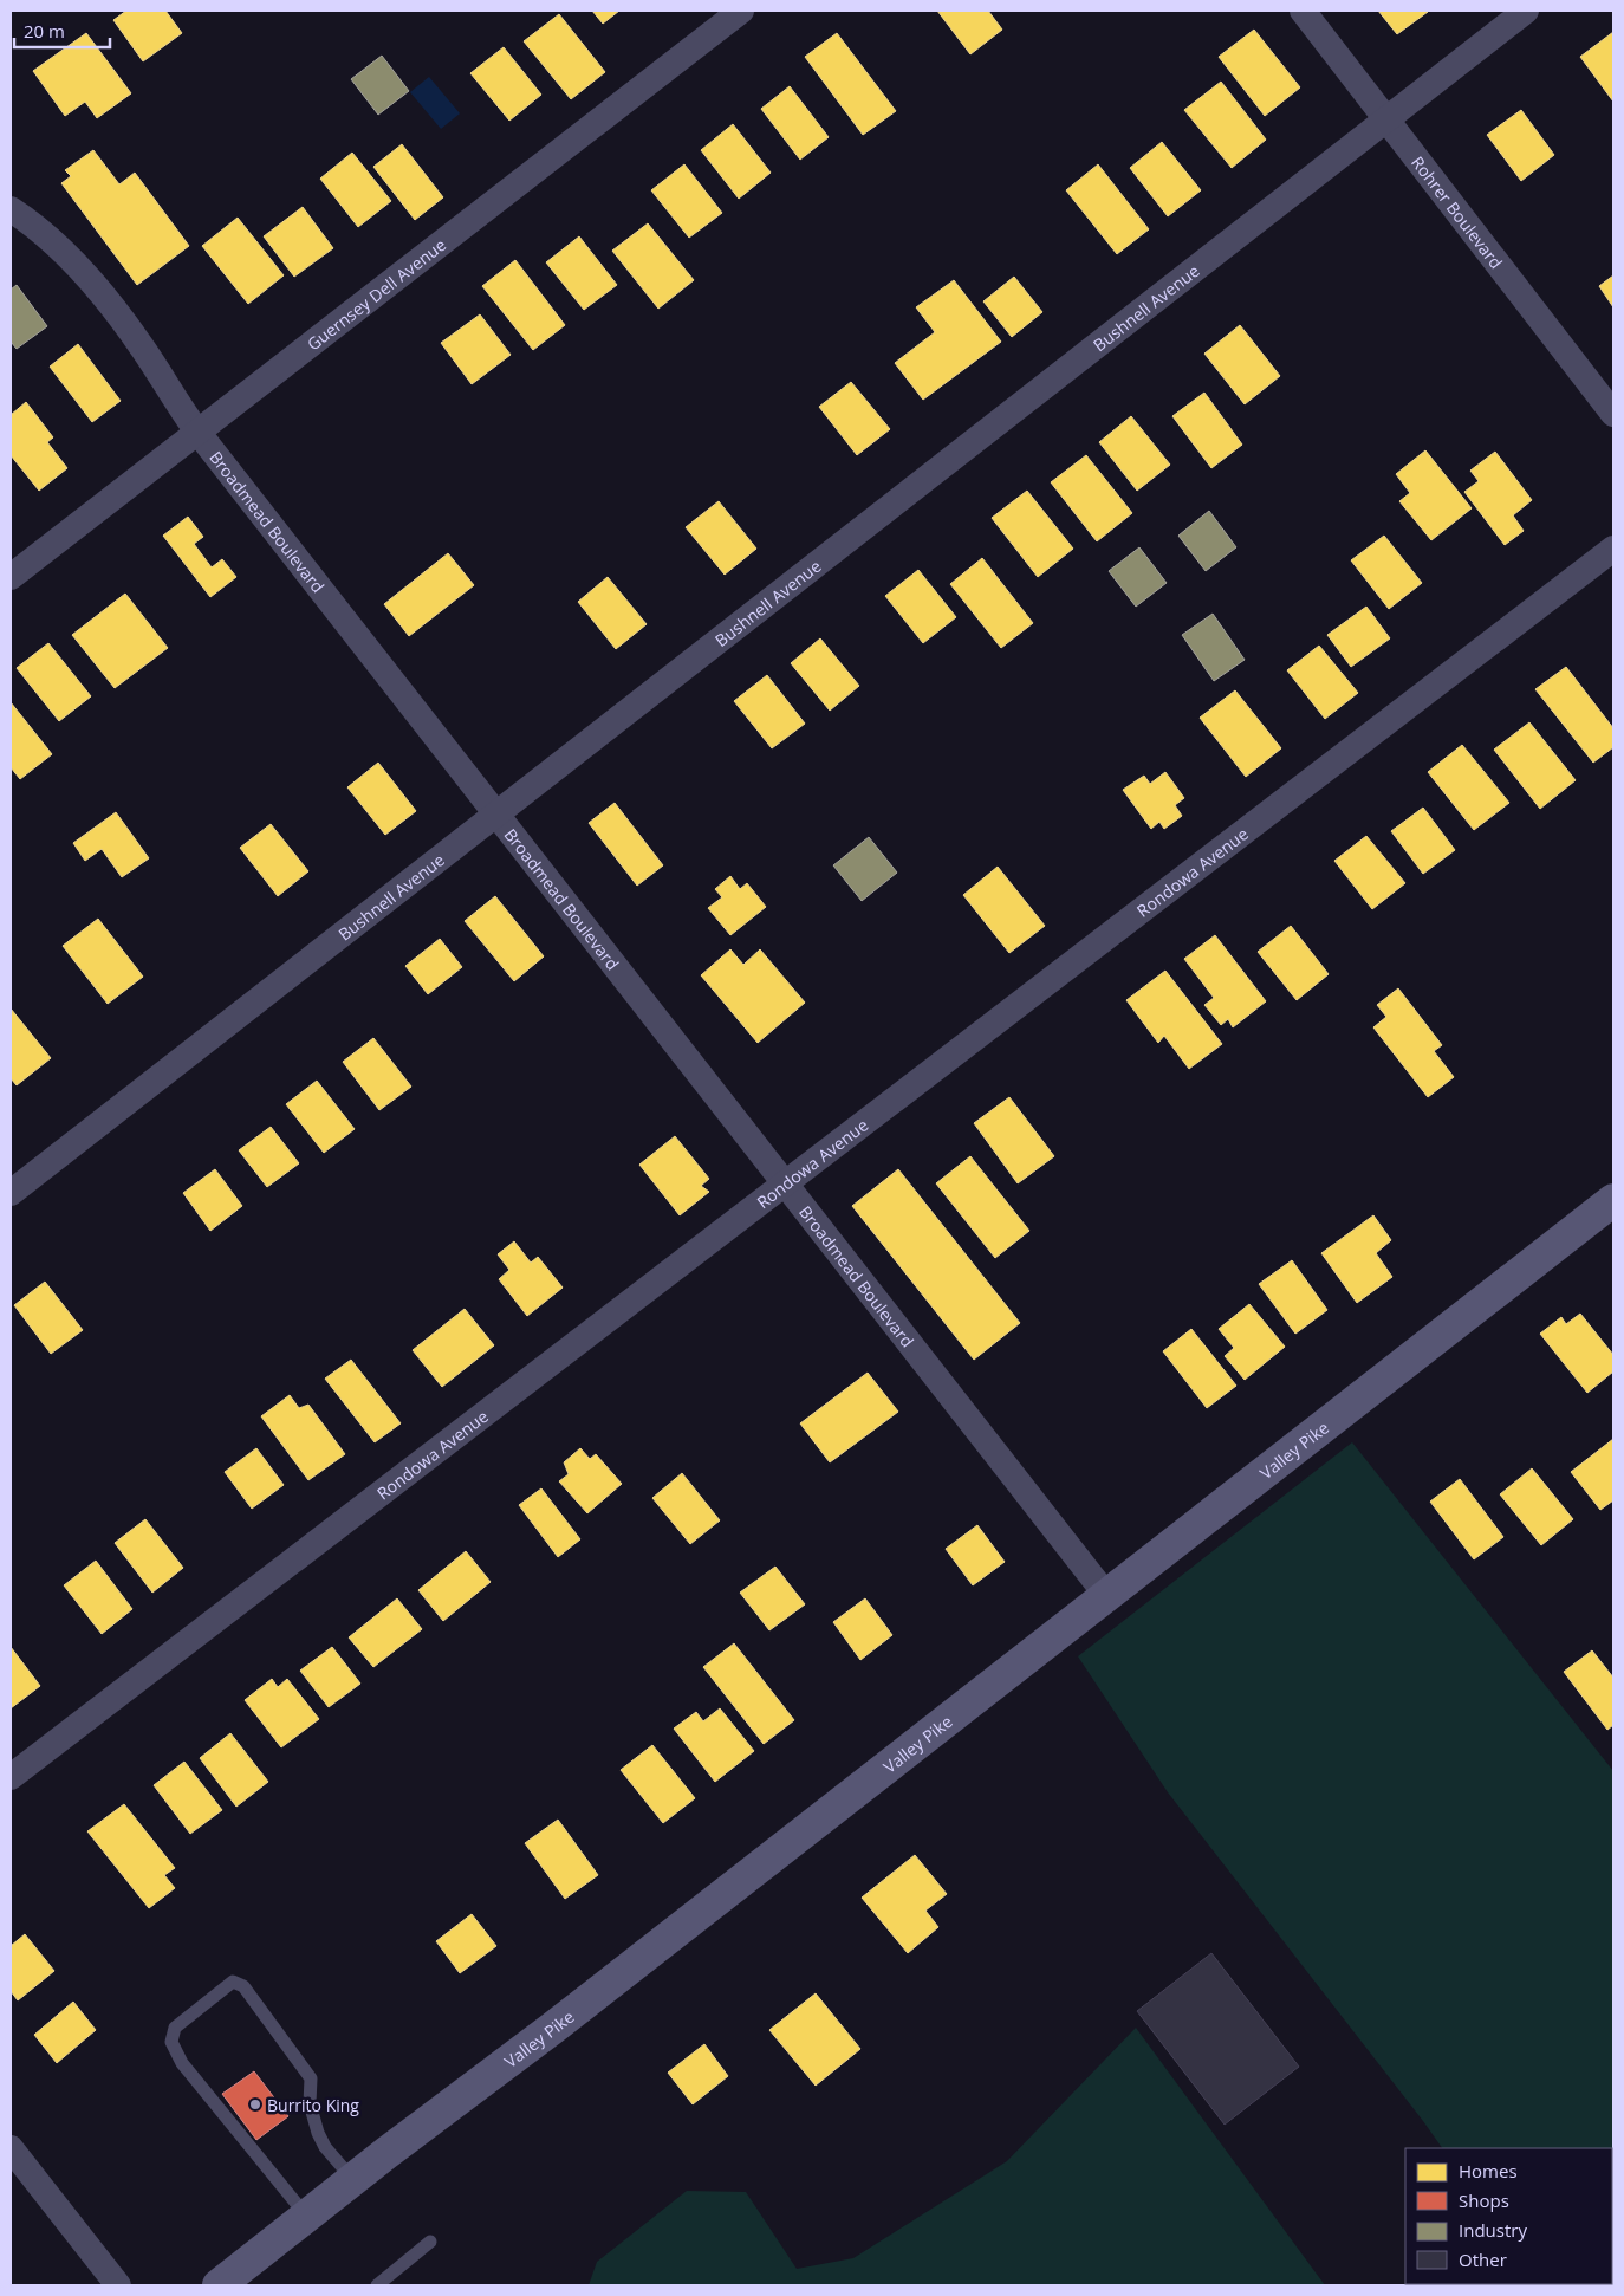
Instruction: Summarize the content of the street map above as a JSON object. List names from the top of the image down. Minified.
{"streets":{"street":["Rohrer Boulevard","Guernsey Dell Avenue","Bushnell Avenue","Broadmead Boulevard","Rondowa Avenue","Valley Pike"]},"crossings":[["Rohrer Boulevard","Bushnell Avenue"],["Guernsey Dell Avenue","Broadmead Boulevard"],["Bushnell Avenue","Broadmead Boulevard"],["Broadmead Boulevard","Rondowa Avenue"],["Broadmead Boulevard","Valley Pike"]],"places":["Burrito King"],"legend":["Homes","Shops","Industry","Other"],"scale_bar":"20 m"}
